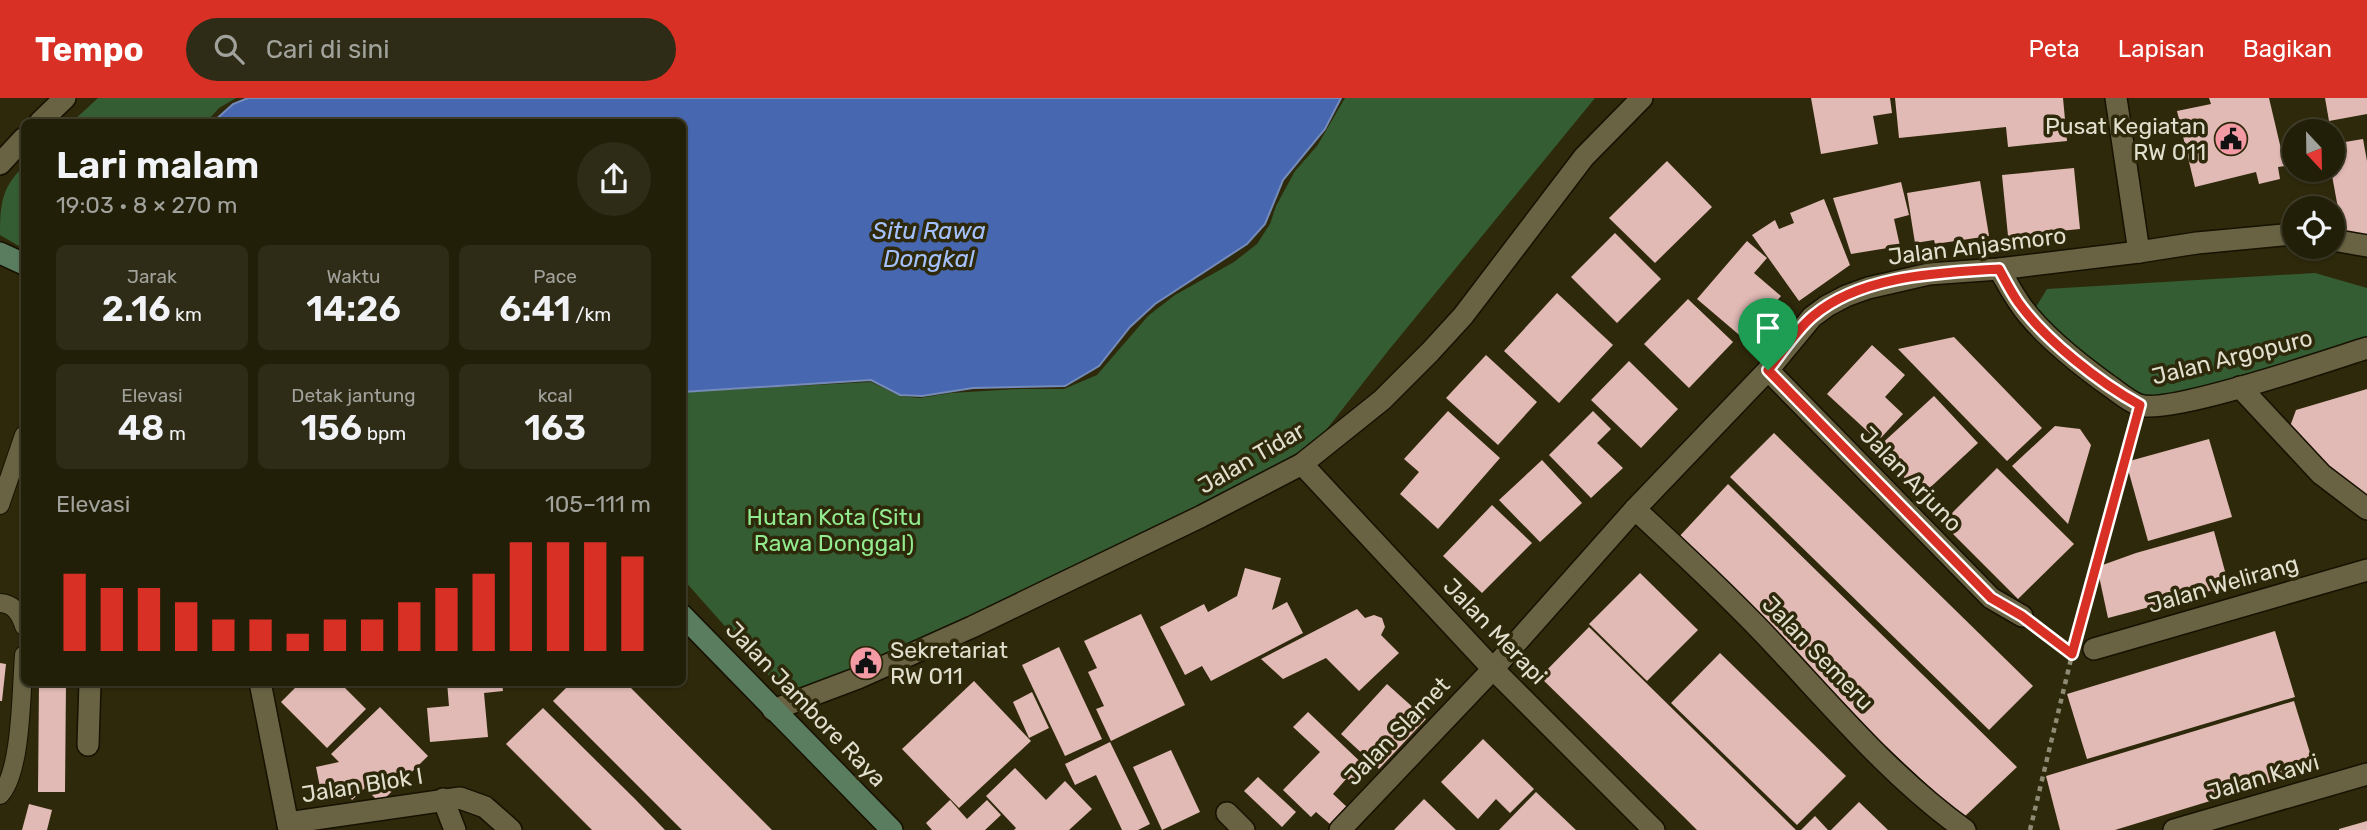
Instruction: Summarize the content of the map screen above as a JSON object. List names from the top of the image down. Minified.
{"streets":{"street":["Jalan Anjasmoro","Jalan Argopuro","Jalan Tidar","Jalan Arjuno","Jalan Welirang","Jalan Merapi","Jalan Semeru","Jalan Jambore Raya","Jalan Slamet","Jalan Kawi","Jalan Blok I"]},"crossings":[["Jalan Anjasmoro","Jalan Argopuro"],["Jalan Anjasmoro","Jalan Arjuno"],["Jalan Anjasmoro","Jalan Merapi"],["Jalan Anjasmoro","Jalan Semeru"],["Jalan Anjasmoro","Jalan Slamet"],["Jalan Tidar","Jalan Merapi"],["Jalan Tidar","Jalan Jambore Raya"],["Jalan Merapi","Jalan Slamet"]],"water":["Situ Rawa Dongkal"],"parks":["Hutan Kota (Situ Rawa Donggal)"],"places":{"public building":["Pusat Kegiatan RW 011","Sekretariat RW 011"]},"north":"bottom","page":{"header":"Tempo","search":"Cari di sini","nav":["Peta","Lapisan","Bagikan"],"heading":["Lari malam","19:03 · 8 × 270 m"],"stats":[["Jarak","2.16 km"],["Waktu","14:26"],["Pace","6:41 /km"],["Elevasi","48 m"],["Detak jantung","156 bpm"],["kcal","163"]],"chart":["Elevasi","105–111 m"]}}
